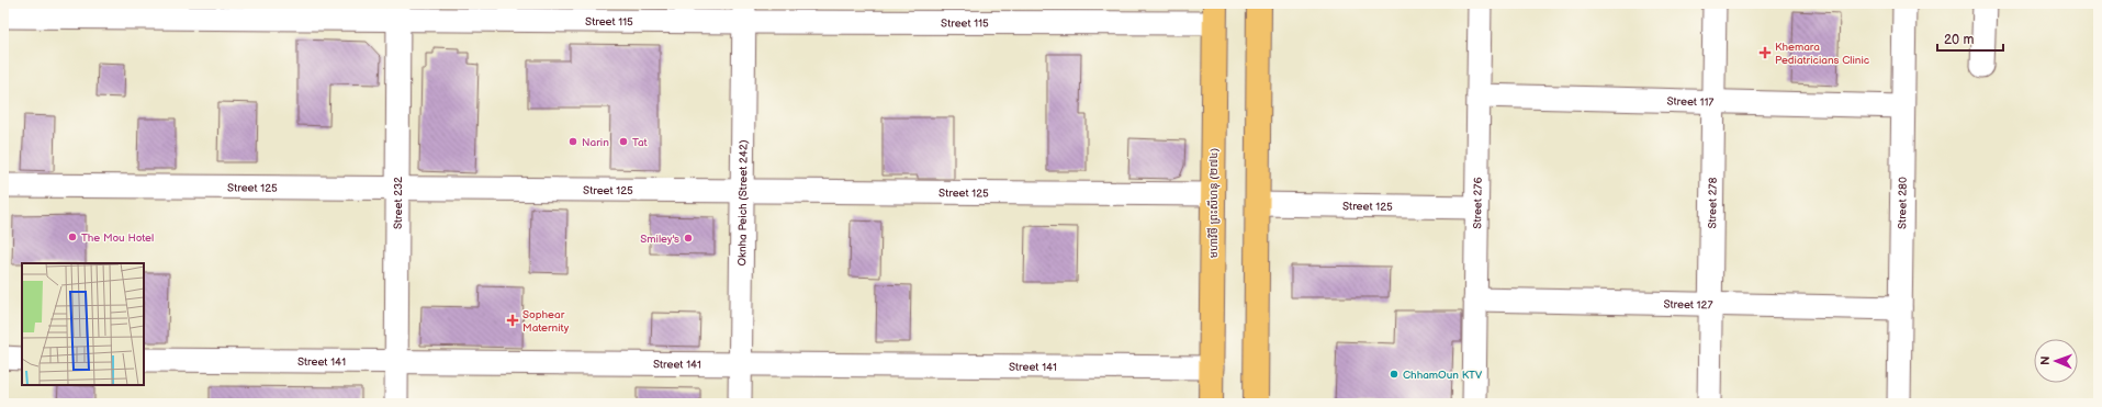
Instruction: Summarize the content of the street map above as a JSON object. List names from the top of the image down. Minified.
{"streets":{"main road":["មហាវិថី ព្រះសីហនុ (២៧៤)"],"street":["Street 115","Street 117","Street 125","Oknha Peich (Street 242)","Street 276","Street 278","Street 280","Street 232","Street 127","Street 141"]},"crossings":[["Street 115","Oknha Peich (Street 242)"],["Street 115","មហាវិថី ព្រះសីហនុ (២៧៤)"],["Street 115","Street 232"],["Street 117","Street 276"],["Street 117","Street 278"],["Street 117","Street 280"],["Street 125","Oknha Peich (Street 242)"],["Street 125","មហាវិថី ព្រះសីហនុ (២៧៤)"],["Street 125","Street 276"],["Street 125","Street 232"],["Oknha Peich (Street 242)","Street 141"],["មហាវិថី ព្រះសីហនុ (២៧៤)","Street 141"],["Street 276","Street 127"],["Street 278","Street 127"],["Street 280","Street 127"],["Street 232","Street 141"]],"places":{"health":["Khemara Pediatricians Clinic","Sophear Maternity"],"other":["Narin","Tat","The Mou Hotel","Smiley's","ChhamOun KTV"]},"scale_bar":"20 m","north":"left"}
